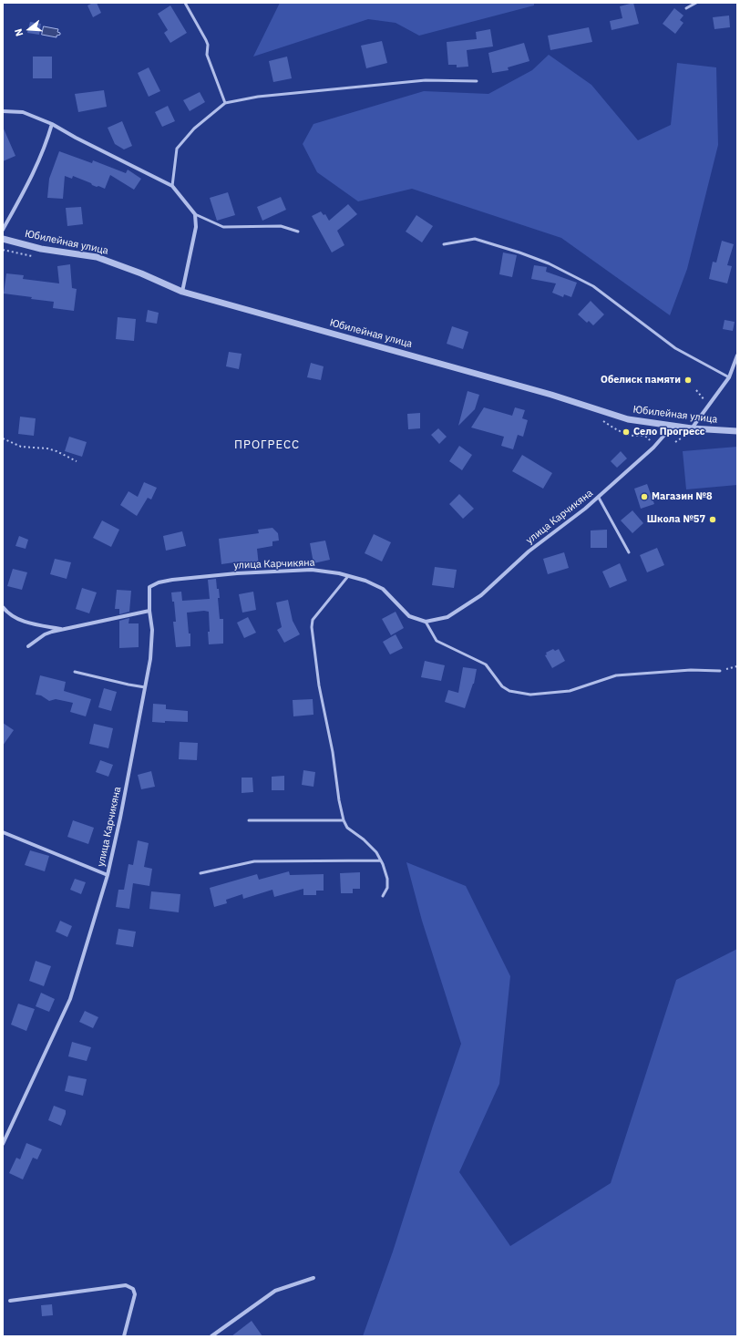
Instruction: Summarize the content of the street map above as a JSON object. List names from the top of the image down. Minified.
{"streets":{"street":["Юбилейная улица","улица Карчикяна"]},"crossings":[["Юбилейная улица","улица Карчикяна"]],"districts":["ПРОГРЕСС"],"places":["Обелиск памяти","Село Прогресс","Магазин №8","Школа №57"],"north":"left"}
